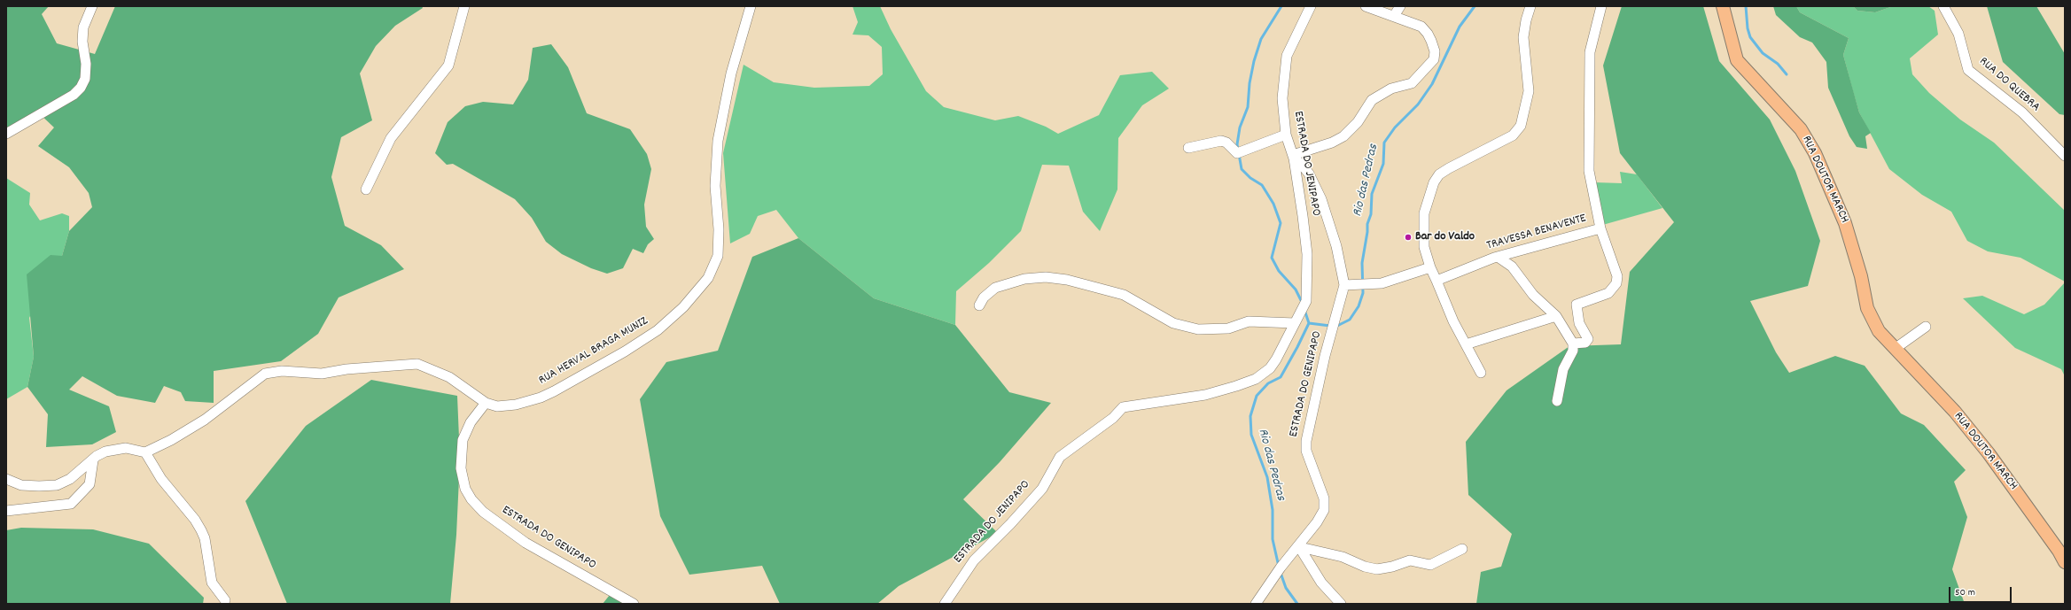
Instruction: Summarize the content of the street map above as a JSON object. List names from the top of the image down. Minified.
{"streets":{"main road":["RUA DOUTOR MARCH"],"street":["RUA DO QUEBRA","ESTRADA DO JENIPAPO","TRAVESSA BENAVENTE","RUA HERVAL BRAGA MUNIZ","ESTRADA DO GENIPAPO"]},"crossings":[["ESTRADA DO JENIPAPO","ESTRADA DO GENIPAPO"],["RUA HERVAL BRAGA MUNIZ","ESTRADA DO GENIPAPO"]],"water":["Rio das Pedras"],"places":["Bar do Valdo"],"scale_bar":"50 m"}
